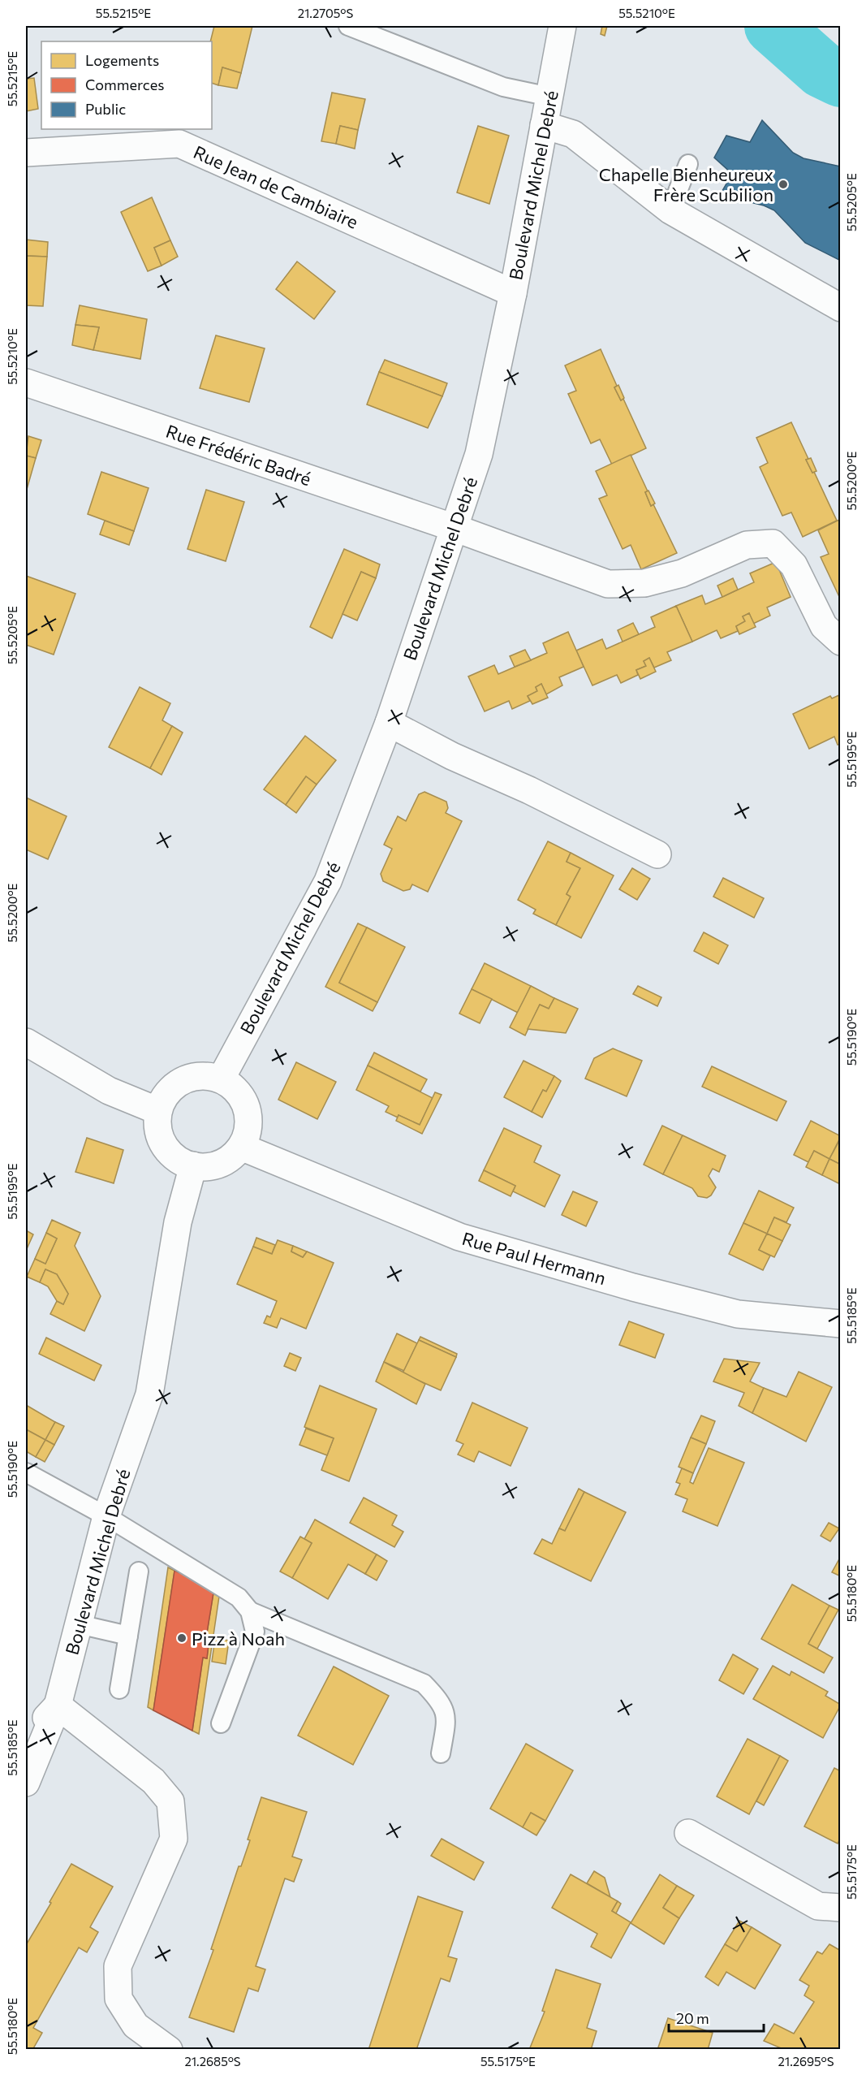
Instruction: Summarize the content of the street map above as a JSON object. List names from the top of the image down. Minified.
{"streets":{"street":["Boulevard Michel Debré","Rue Jean de Cambiaire","Rue Frédéric Badré","Rue Paul Hermann"]},"crossings":[["Boulevard Michel Debré","Rue Jean de Cambiaire"],["Boulevard Michel Debré","Rue Frédéric Badré"],["Boulevard Michel Debré","Rue Paul Hermann"]],"places":["Chapelle Bienheureux Frère Scubilion","Pizz à Noah"],"legend":["Logements","Commerces","Public"],"scale_bar":"20 m","coordinates":["55.5215°E","21.2705°S","55.5210°E","55.5205°E","55.5200°E","55.5195°E","55.5190°E","55.5185°E","55.5180°E","55.5175°E","21.2685°S","21.2695°S"]}
